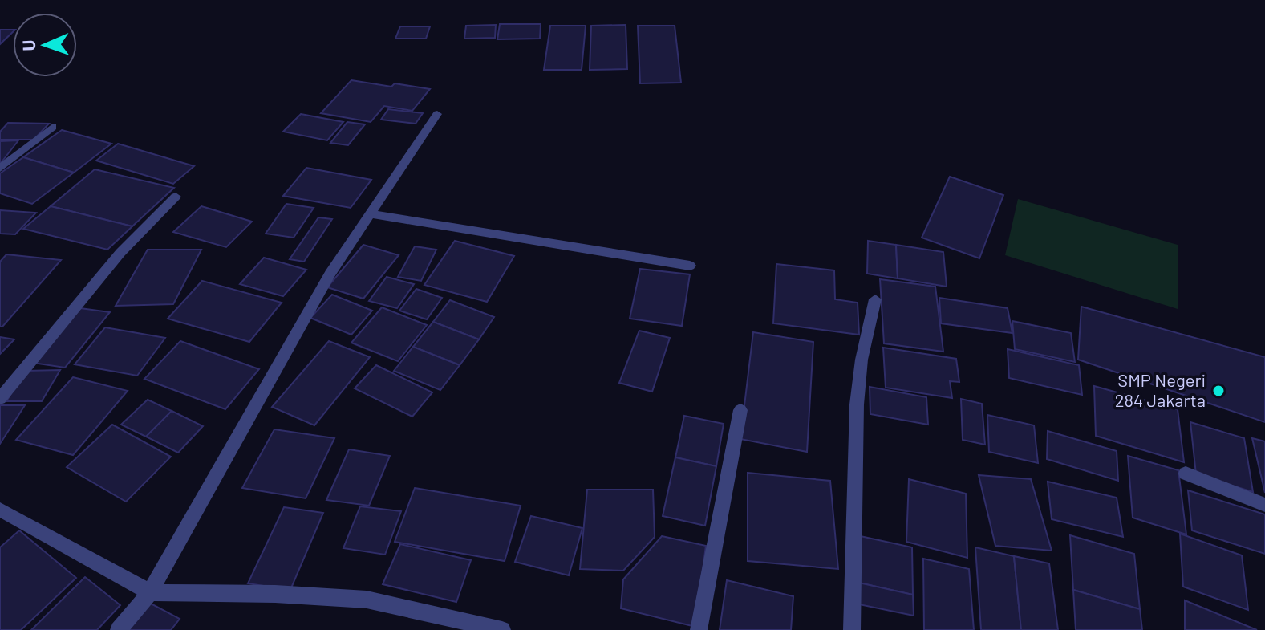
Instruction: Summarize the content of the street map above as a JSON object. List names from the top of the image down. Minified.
{"places":["SMP Negeri 284 Jakarta"],"north":"left"}
